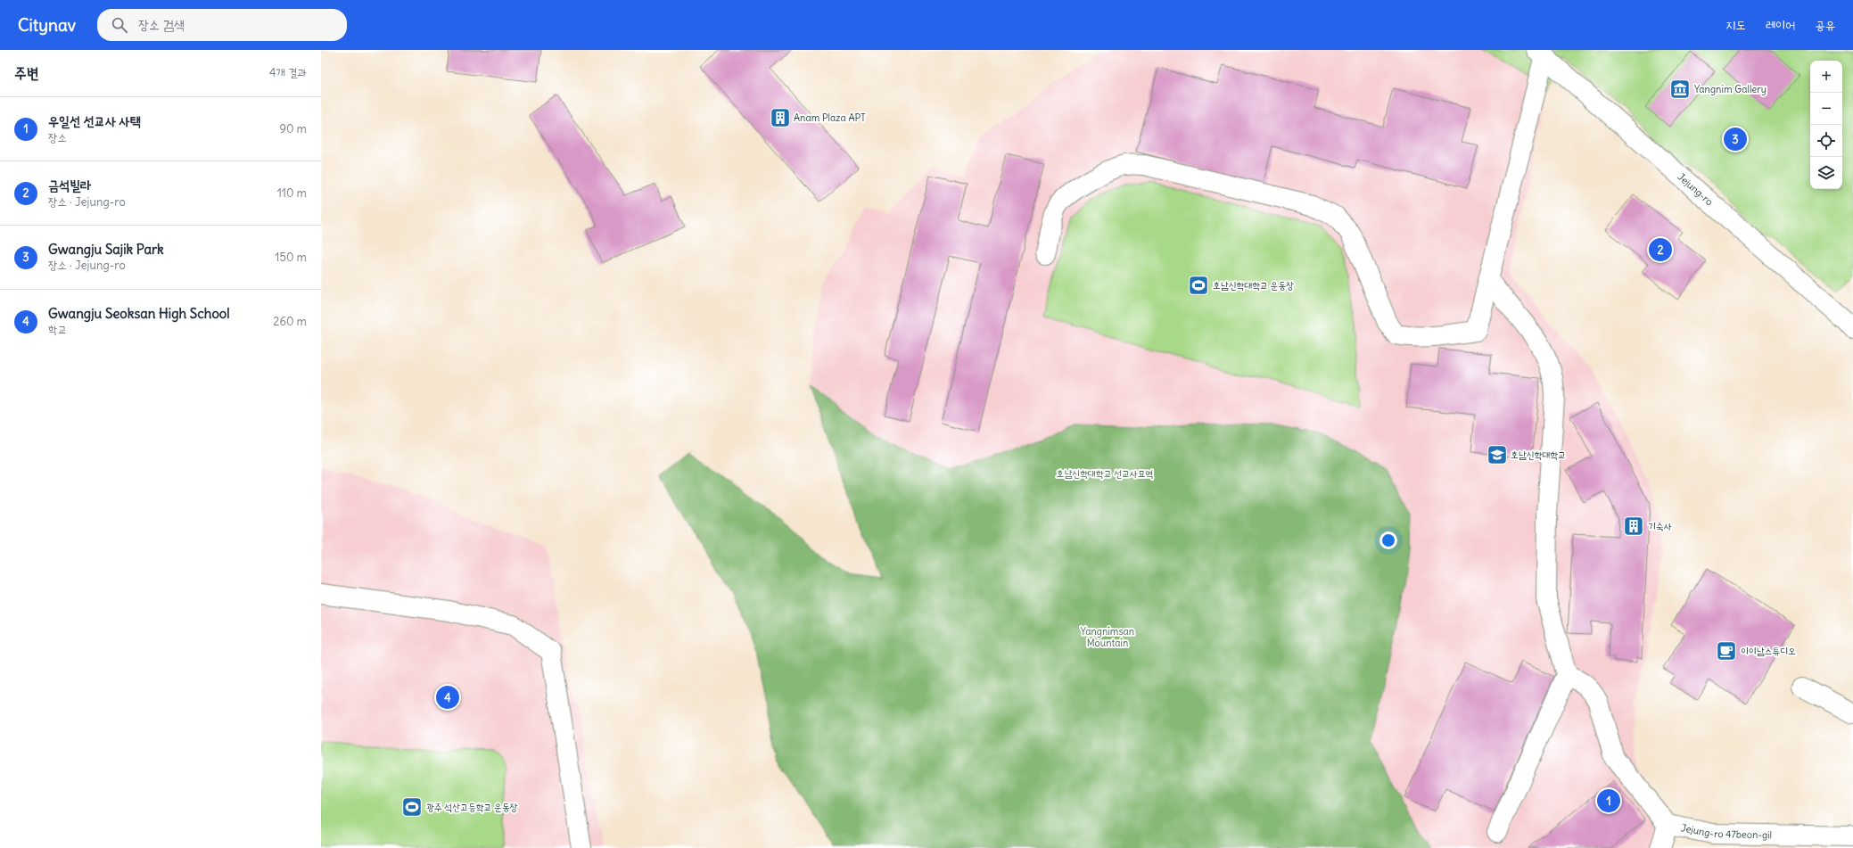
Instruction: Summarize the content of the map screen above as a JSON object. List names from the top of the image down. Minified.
{"streets":{"street":["Jejung-ro","Jejung-ro 47beon-gil"]},"parks":["호남신학대학교 선교사묘역","Yangnimsan Mountain"],"places":{"museum":["Yangnim Gallery"],"building":["Anam Plaza APT","기숙사"],"sports":["호남신학대학교 운동장","광주 석산고등학교 운동장"],"school or university":["호남신학대학교"],"cafe":["이이남스튜디오"]},"page":{"header":"Citynav","search":"장소 검색","nav":["지도","레이어","공유"],"heading":["주변","4개 결과"],"map_buttons":["+","−"],"list":[{"mark":"1","name":"우일선 선교사 사택","note":"장소","value":"90 m"},{"mark":"2","name":"금석빌라","note":"장소 · Jejung-ro","value":"110 m"},{"mark":"3","name":"Gwangju Sajik Park","note":"장소 · Jejung-ro","value":"150 m"},{"mark":"4","name":"Gwangju Seoksan High School","note":"학교","value":"260 m"}],"pins":["3","2","4","1"]}}
